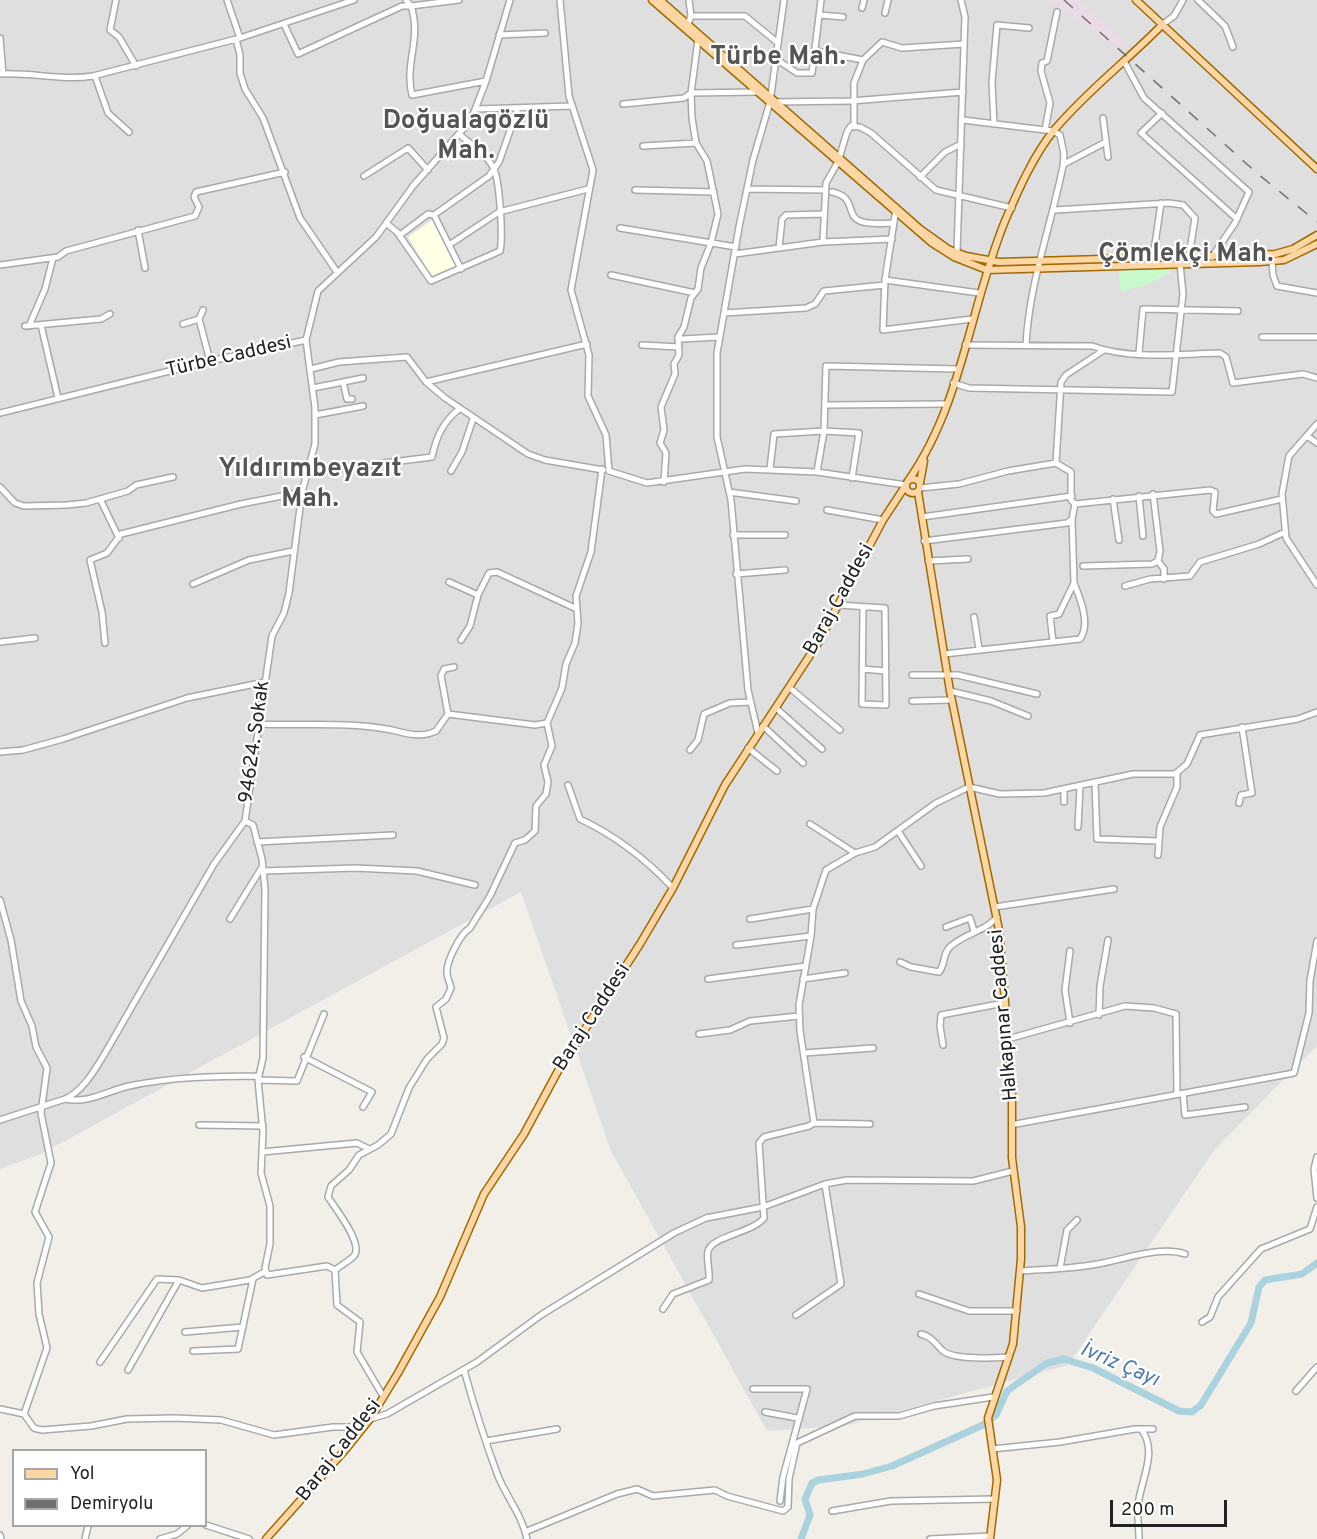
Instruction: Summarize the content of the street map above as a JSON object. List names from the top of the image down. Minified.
{"streets":{"main road":["Baraj Caddesi","Halkapınar Caddesi"],"street":["Türbe Caddesi","94624. Sokak"]},"crossings":[["Türbe Caddesi","94624. Sokak"],["Baraj Caddesi","Halkapınar Caddesi"]],"districts":["Türbe Mah.","Doğualagözlü Mah.","Çömlekçi Mah.","Yıldırımbeyazıt Mah."],"water":["İvriz Çayı"],"legend":["Yol","Demiryolu"],"scale_bar":"200 m"}
